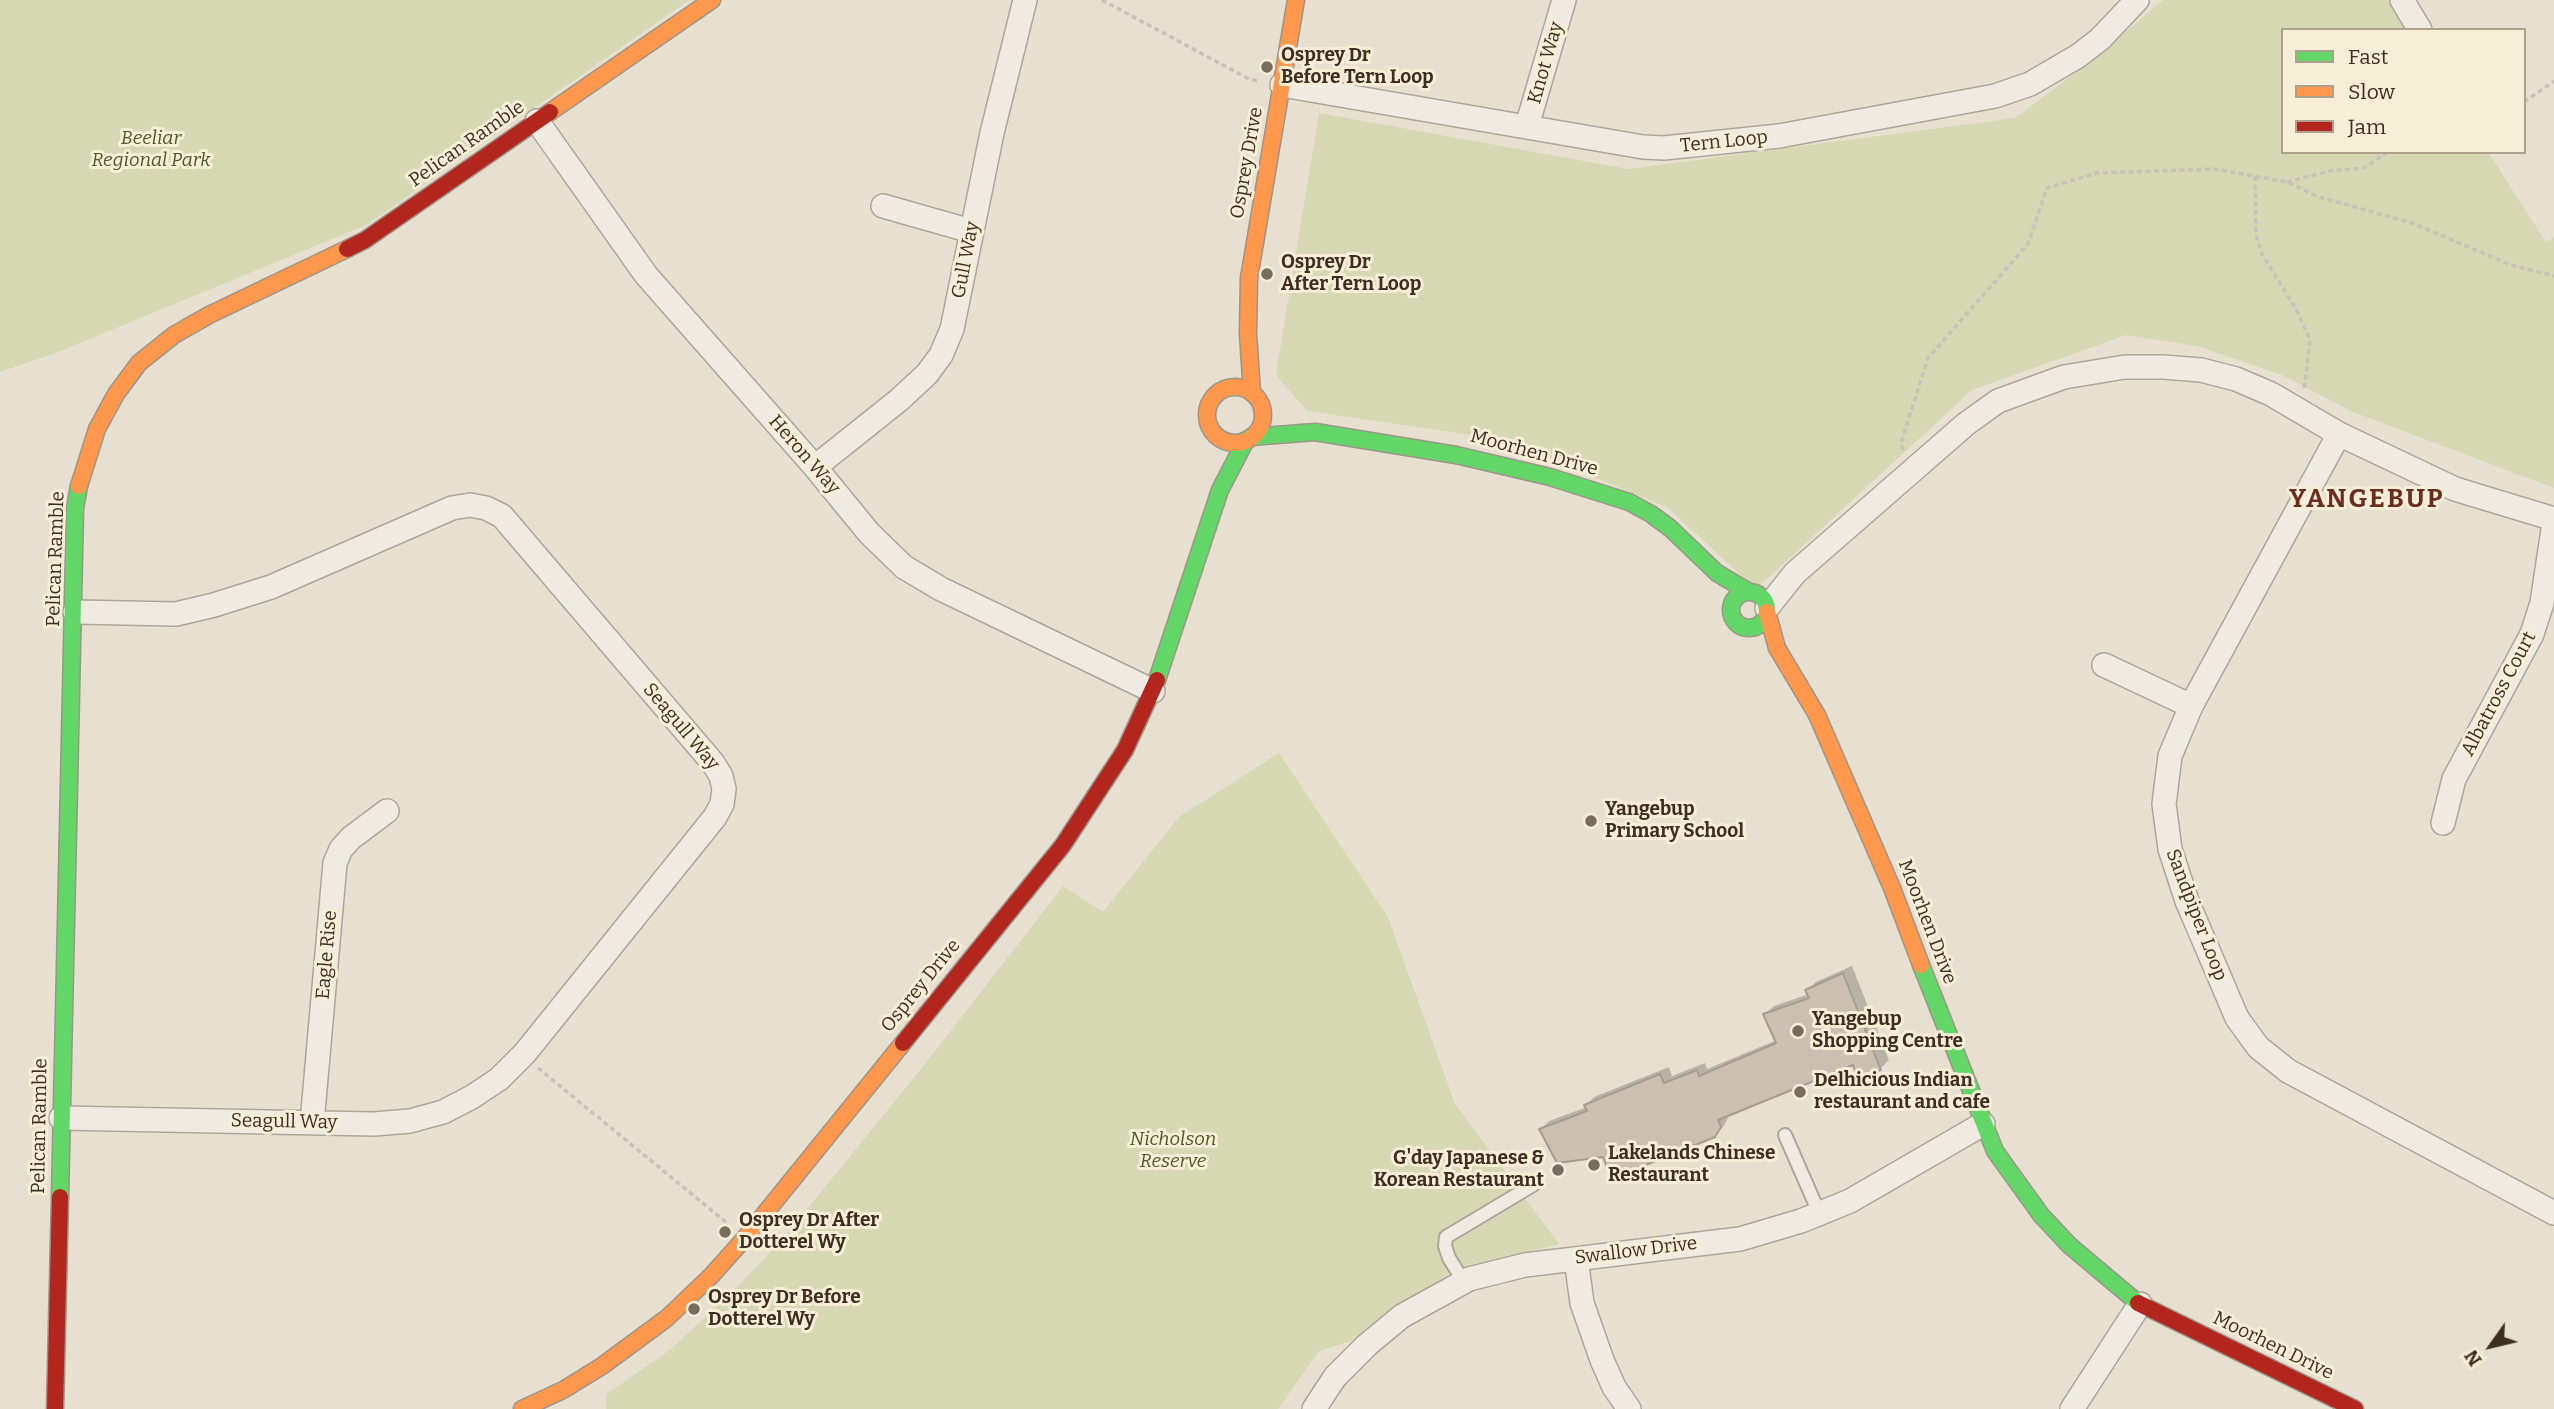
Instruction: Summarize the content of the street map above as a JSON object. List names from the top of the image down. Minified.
{"streets":{"street":["Knot Way","Tern Loop","Pelican Ramble","Osprey Drive","Gull Way","Moorhen Drive","Heron Way","Albatross Court","Seagull Way","Sandpiper Loop","Eagle Rise","Swallow Drive"]},"crossings":[["Knot Way","Tern Loop"],["Tern Loop","Osprey Drive"],["Pelican Ramble","Heron Way"],["Pelican Ramble","Seagull Way"],["Osprey Drive","Moorhen Drive"],["Osprey Drive","Heron Way"],["Gull Way","Heron Way"],["Moorhen Drive","Swallow Drive"],["Seagull Way","Eagle Rise"]],"districts":["YANGEBUP"],"parks":["Beeliar Regional Park","Nicholson Reserve"],"places":["Osprey Dr Before Tern Loop","Osprey Dr After Tern Loop","Yangebup Primary School","Yangebup Shopping Centre","Delhicious Indian restaurant and cafe","Lakelands Chinese Restaurant","G'day Japanese & Korean Restaurant","Osprey Dr After Dotterel Wy","Osprey Dr Before Dotterel Wy"],"legend":["Fast","Slow","Jam"],"north":"bottom left"}
